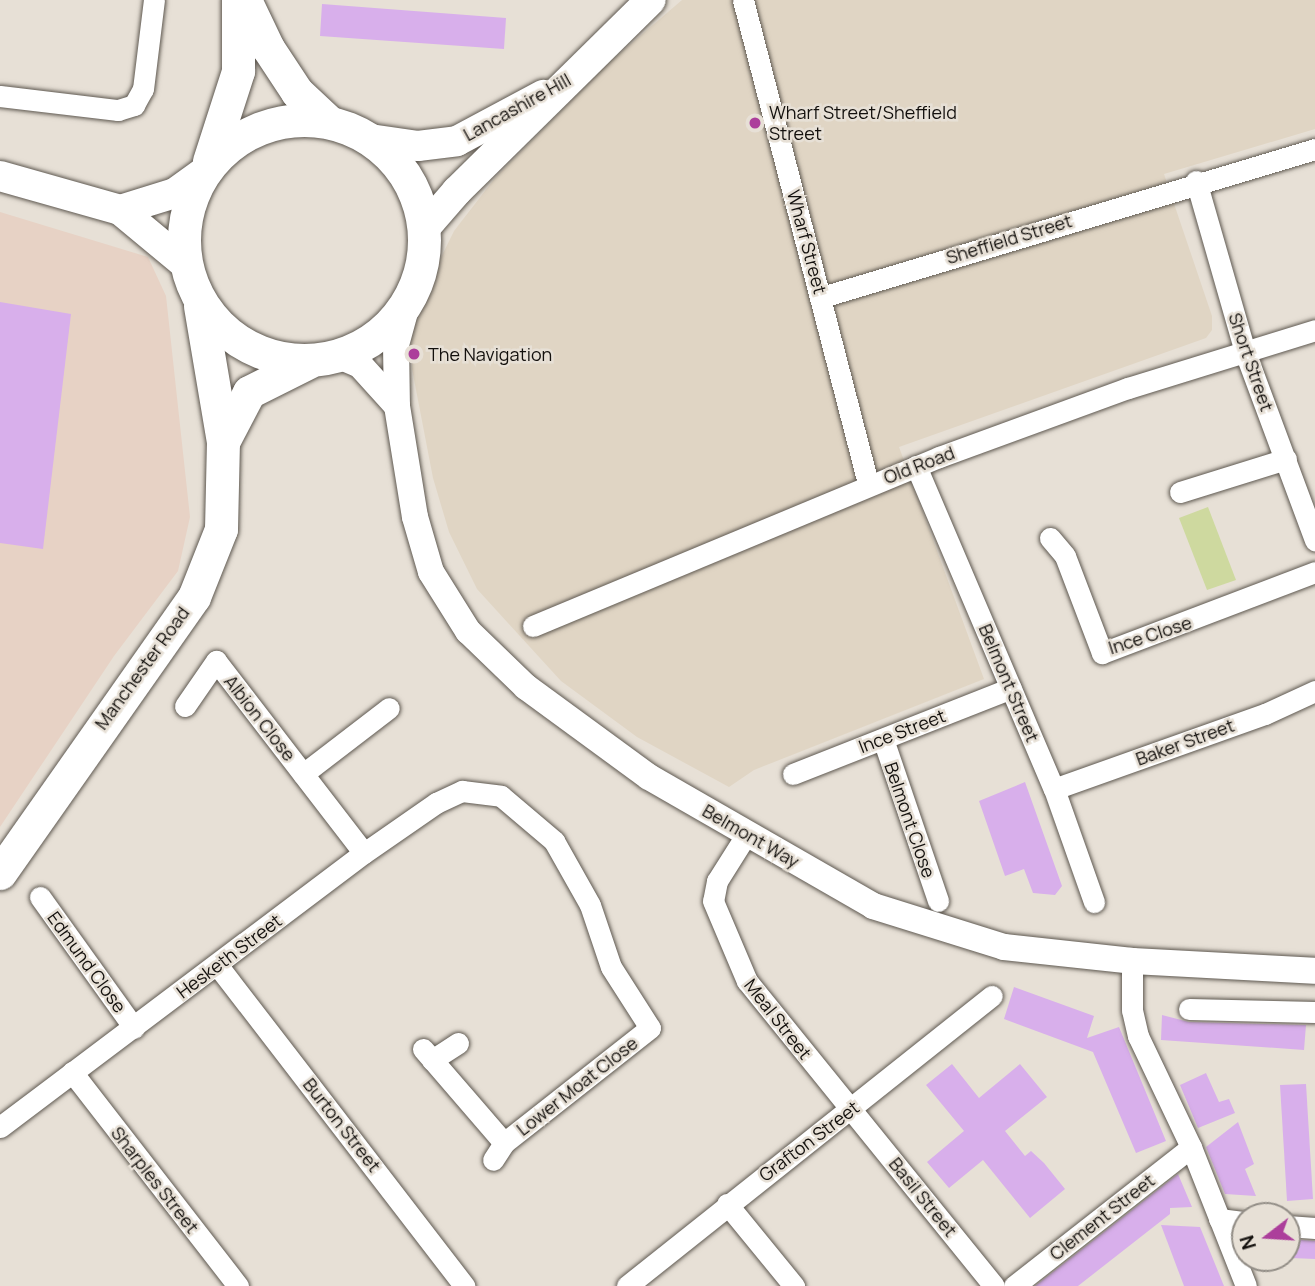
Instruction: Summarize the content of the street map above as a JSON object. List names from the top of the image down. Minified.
{"streets":{"main road":["Lancashire Hill","Manchester Road"],"street":["Sheffield Street","Wharf Street","Short Street","Old Road","Ince Close","Belmont Street","Albion Close","Ince Street","Baker Street","Belmont Close","Belmont Way","Hesketh Street","Edmund Close","Meal Street","Lower Moat Close","Burton Street","Grafton Street","Sharples Street","Basil Street","Clement Street"]},"crossings":[["Lancashire Hill","Manchester Road"],["Lancashire Hill","Belmont Way"],["Sheffield Street","Wharf Street"],["Sheffield Street","Short Street"],["Wharf Street","Old Road"],["Short Street","Old Road"],["Old Road","Belmont Street"],["Manchester Road","Belmont Way"],["Belmont Street","Ince Street"],["Belmont Street","Baker Street"],["Albion Close","Hesketh Street"],["Ince Street","Belmont Close"],["Hesketh Street","Edmund Close"],["Hesketh Street","Lower Moat Close"],["Hesketh Street","Burton Street"],["Hesketh Street","Sharples Street"],["Meal Street","Grafton Street"],["Meal Street","Basil Street"],["Grafton Street","Basil Street"]],"places":["Wharf Street/Sheffield Street","The Navigation"],"north":"left"}
